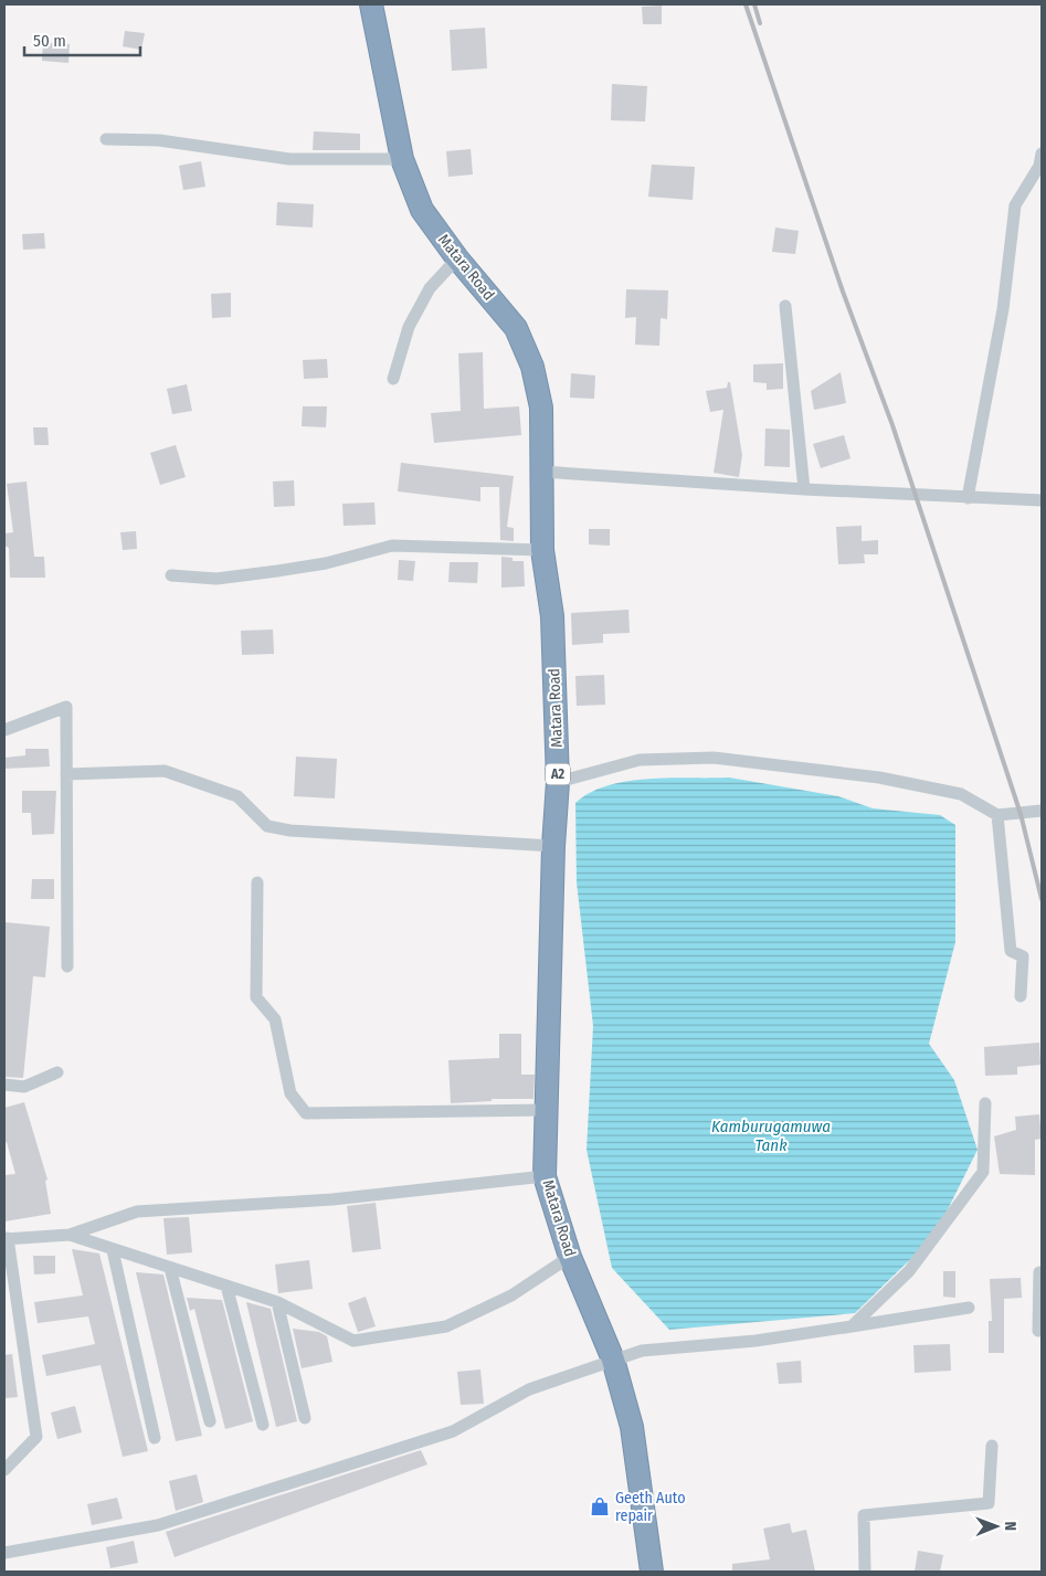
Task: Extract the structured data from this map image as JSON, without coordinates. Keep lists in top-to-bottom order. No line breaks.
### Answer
{"streets":{"highway":["Matara Road","A2"]},"water":["Kamburugamuwa Tank"],"places":{"shop":["Geeth Auto repair"]},"scale_bar":"50 m","north":"right"}
